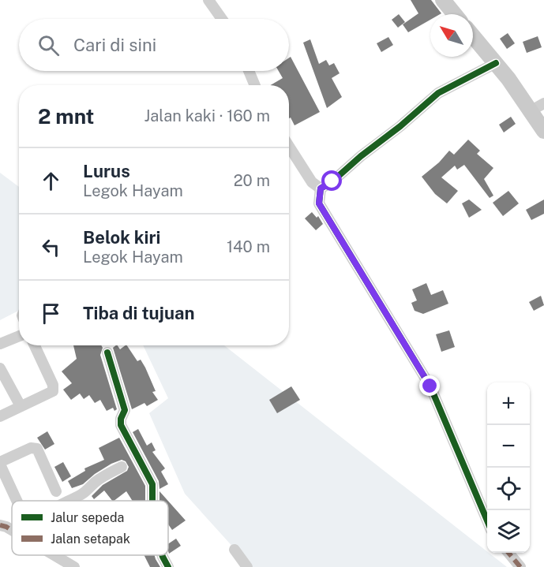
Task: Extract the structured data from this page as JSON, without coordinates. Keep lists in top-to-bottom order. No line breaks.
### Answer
{"legend":["Jalur sepeda","Jalan setapak"],"north":"top left","page":{"search":"Cari di sini","heading":["2 mnt","Jalan kaki · 160 m"],"list":[["Lurus","Legok Hayam","20 m"],["Belok kiri","Legok Hayam","140 m"],"Tiba di tujuan"],"map_buttons":["+","−"]}}
